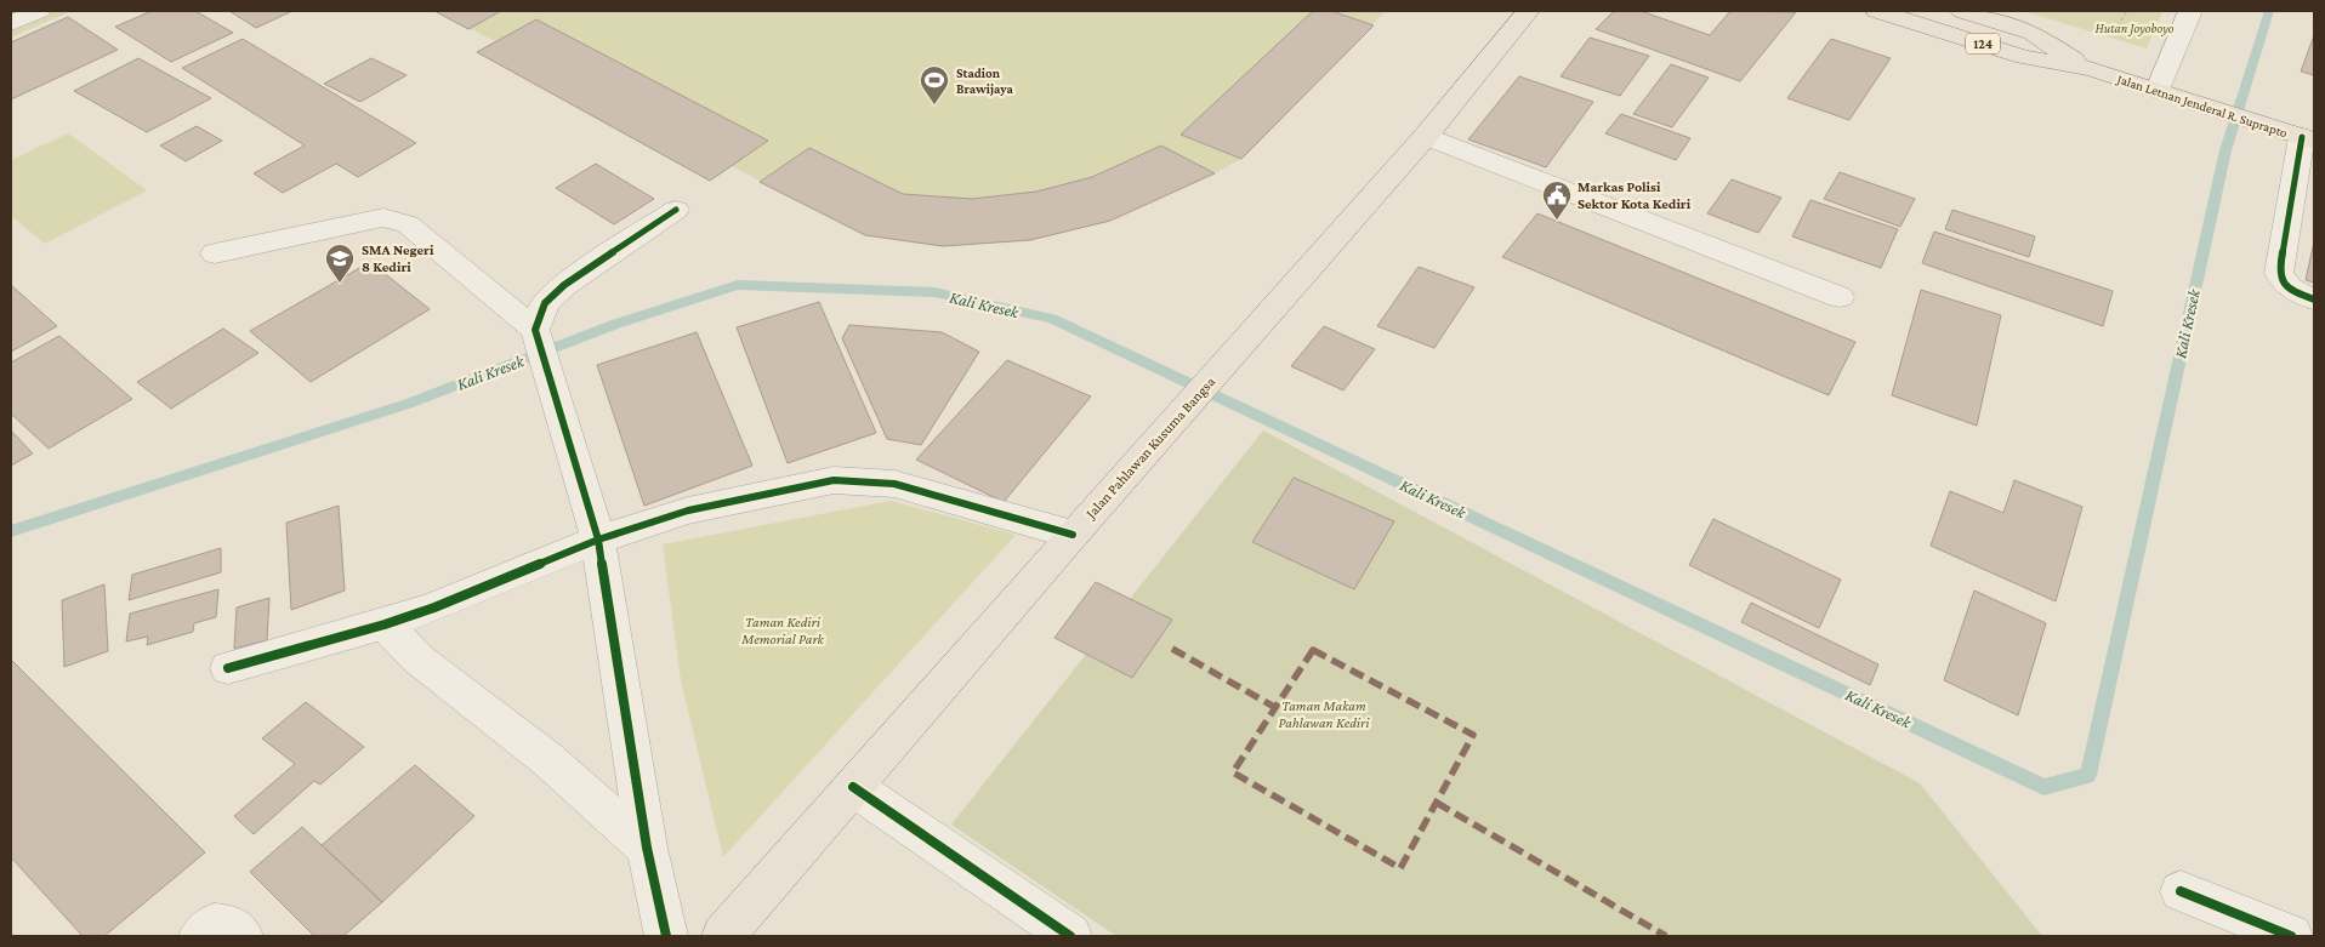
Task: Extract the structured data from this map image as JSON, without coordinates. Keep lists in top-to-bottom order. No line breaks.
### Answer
{"streets":{"main road":["124","Jalan Letnan Jenderal R. Suprapto","Jalan Pahlawan Kusuma Bangsa"]},"water":["Kali Kresek"],"parks":["Hutan Joyoboyo","Taman Kediri Memorial Park","Taman Makam Pahlawan Kediri"],"places":{"sports":["Stadion Brawijaya"],"public building":["Markas Polisi Sektor Kota Kediri"],"school or university":["SMA Negeri 8 Kediri"]}}
